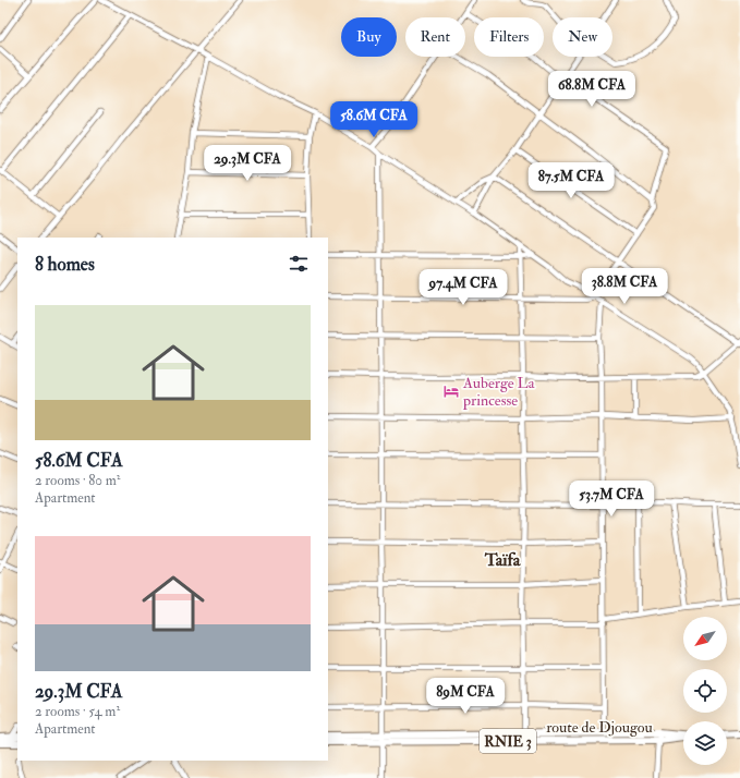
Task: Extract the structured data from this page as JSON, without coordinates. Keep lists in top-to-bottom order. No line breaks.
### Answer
{"streets":{"highway":["route de Djougou","RNIE 3"]},"districts":["Taïfa"],"places":{"hotel":["Auberge La princesse"]},"north":"bottom left","page":{"chip":["Buy","Rent","Filters","New"],"price":["68.8M CFA","58.6M CFA","29.3M CFA","87.5M CFA","38.8M CFA","97.4M CFA","53.7M CFA","89M CFA"],"heading":"8 homes","list":[{"name":"58.6M CFA","note":"2 rooms · 80 m² · Apartment"},{"name":"29.3M CFA","note":"2 rooms · 54 m² · Apartment"}]}}
